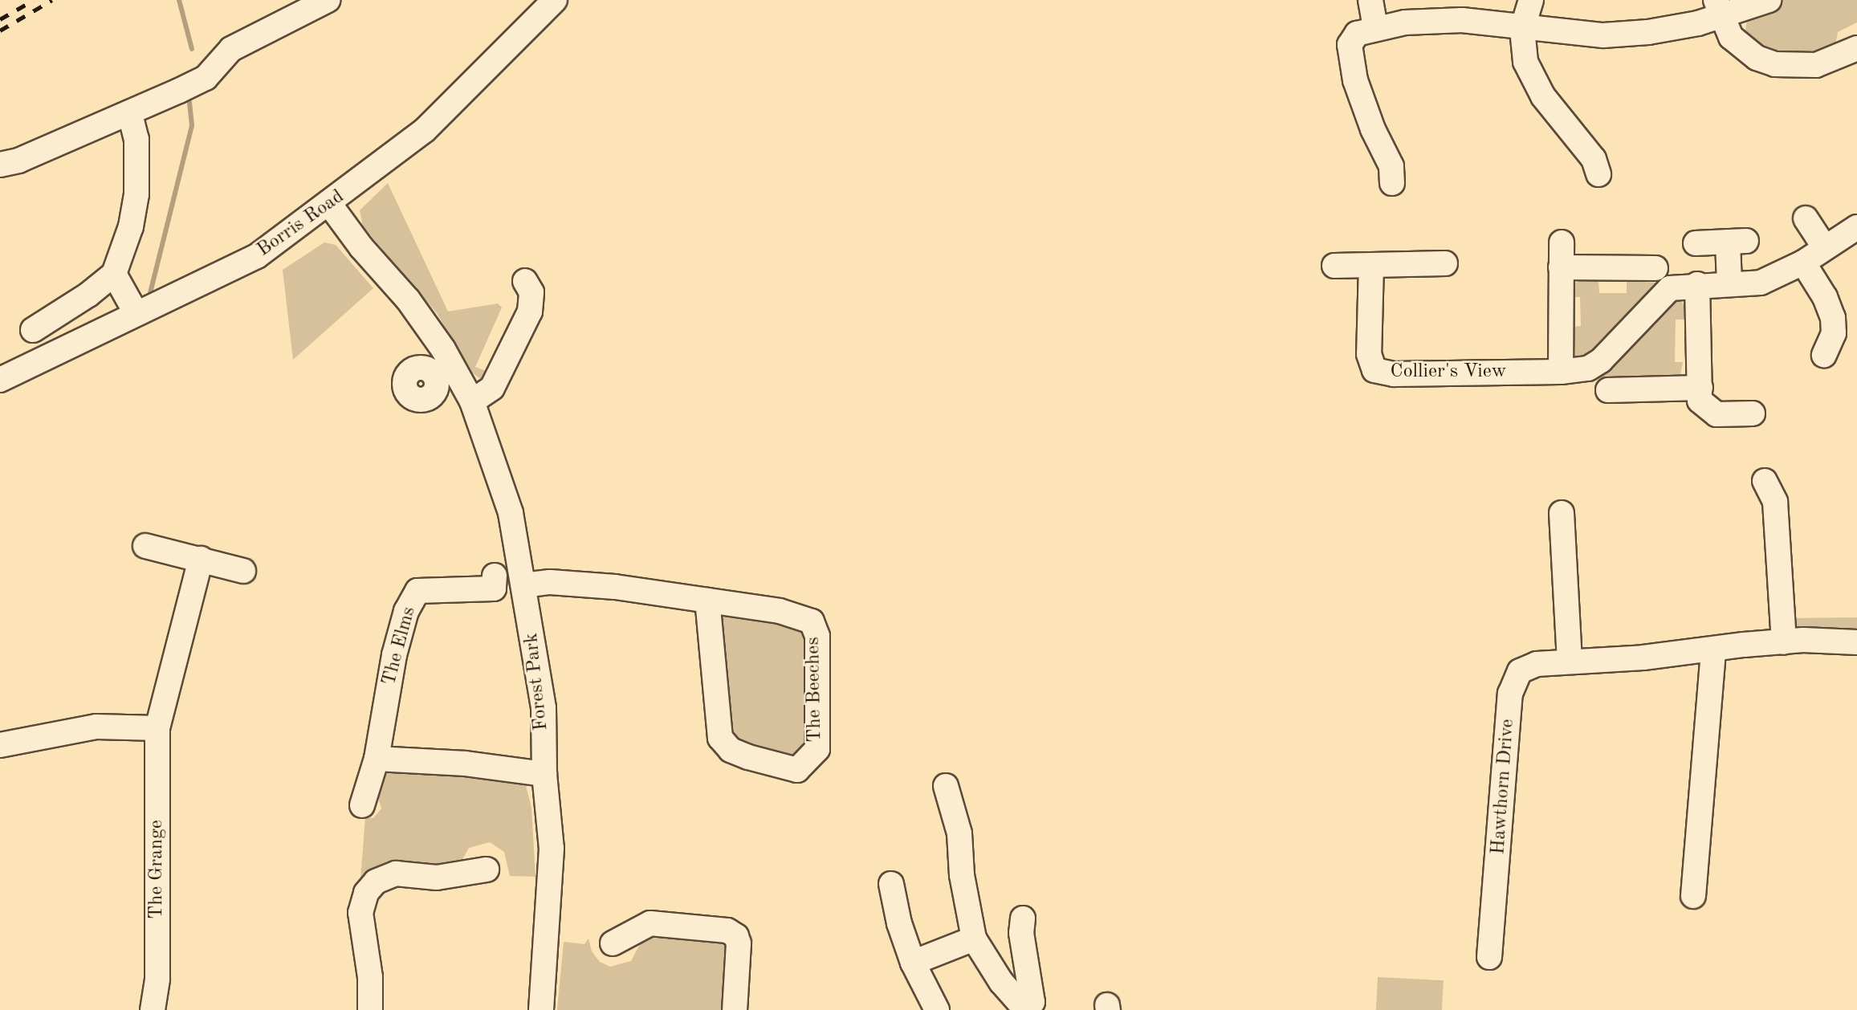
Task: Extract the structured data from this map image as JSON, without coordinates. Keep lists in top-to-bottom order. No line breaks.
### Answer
{"streets":{"street":["Borris Road","Collier's View","The Elms","Forest Park","The Beeches","Hawthorn Drive","The Grange"]},"crossings":[["Borris Road","Forest Park"],["Forest Park","The Beeches"]]}
